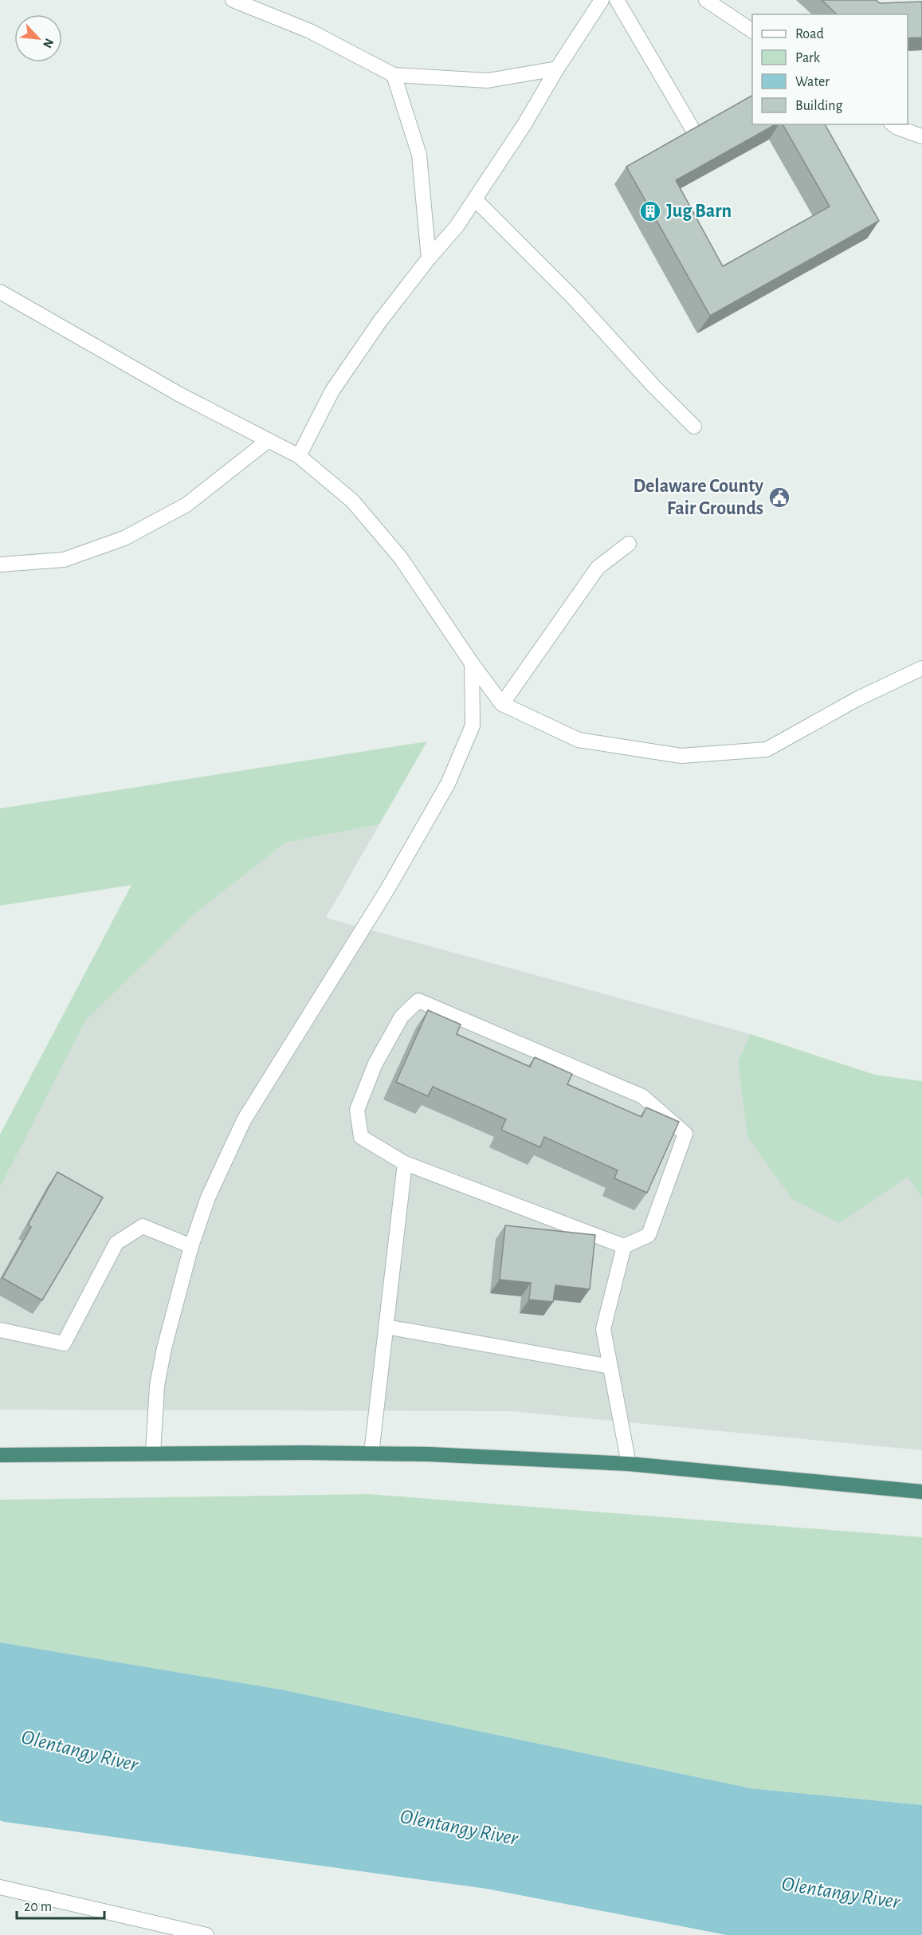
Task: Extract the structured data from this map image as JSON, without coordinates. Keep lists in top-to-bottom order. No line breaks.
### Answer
{"water":["Olentangy River"],"places":{"building":["Jug Barn"],"public building":["Delaware County Fair Grounds"]},"legend":["Road","Park","Water","Building"],"scale_bar":"20 m","north":"bottom right"}
